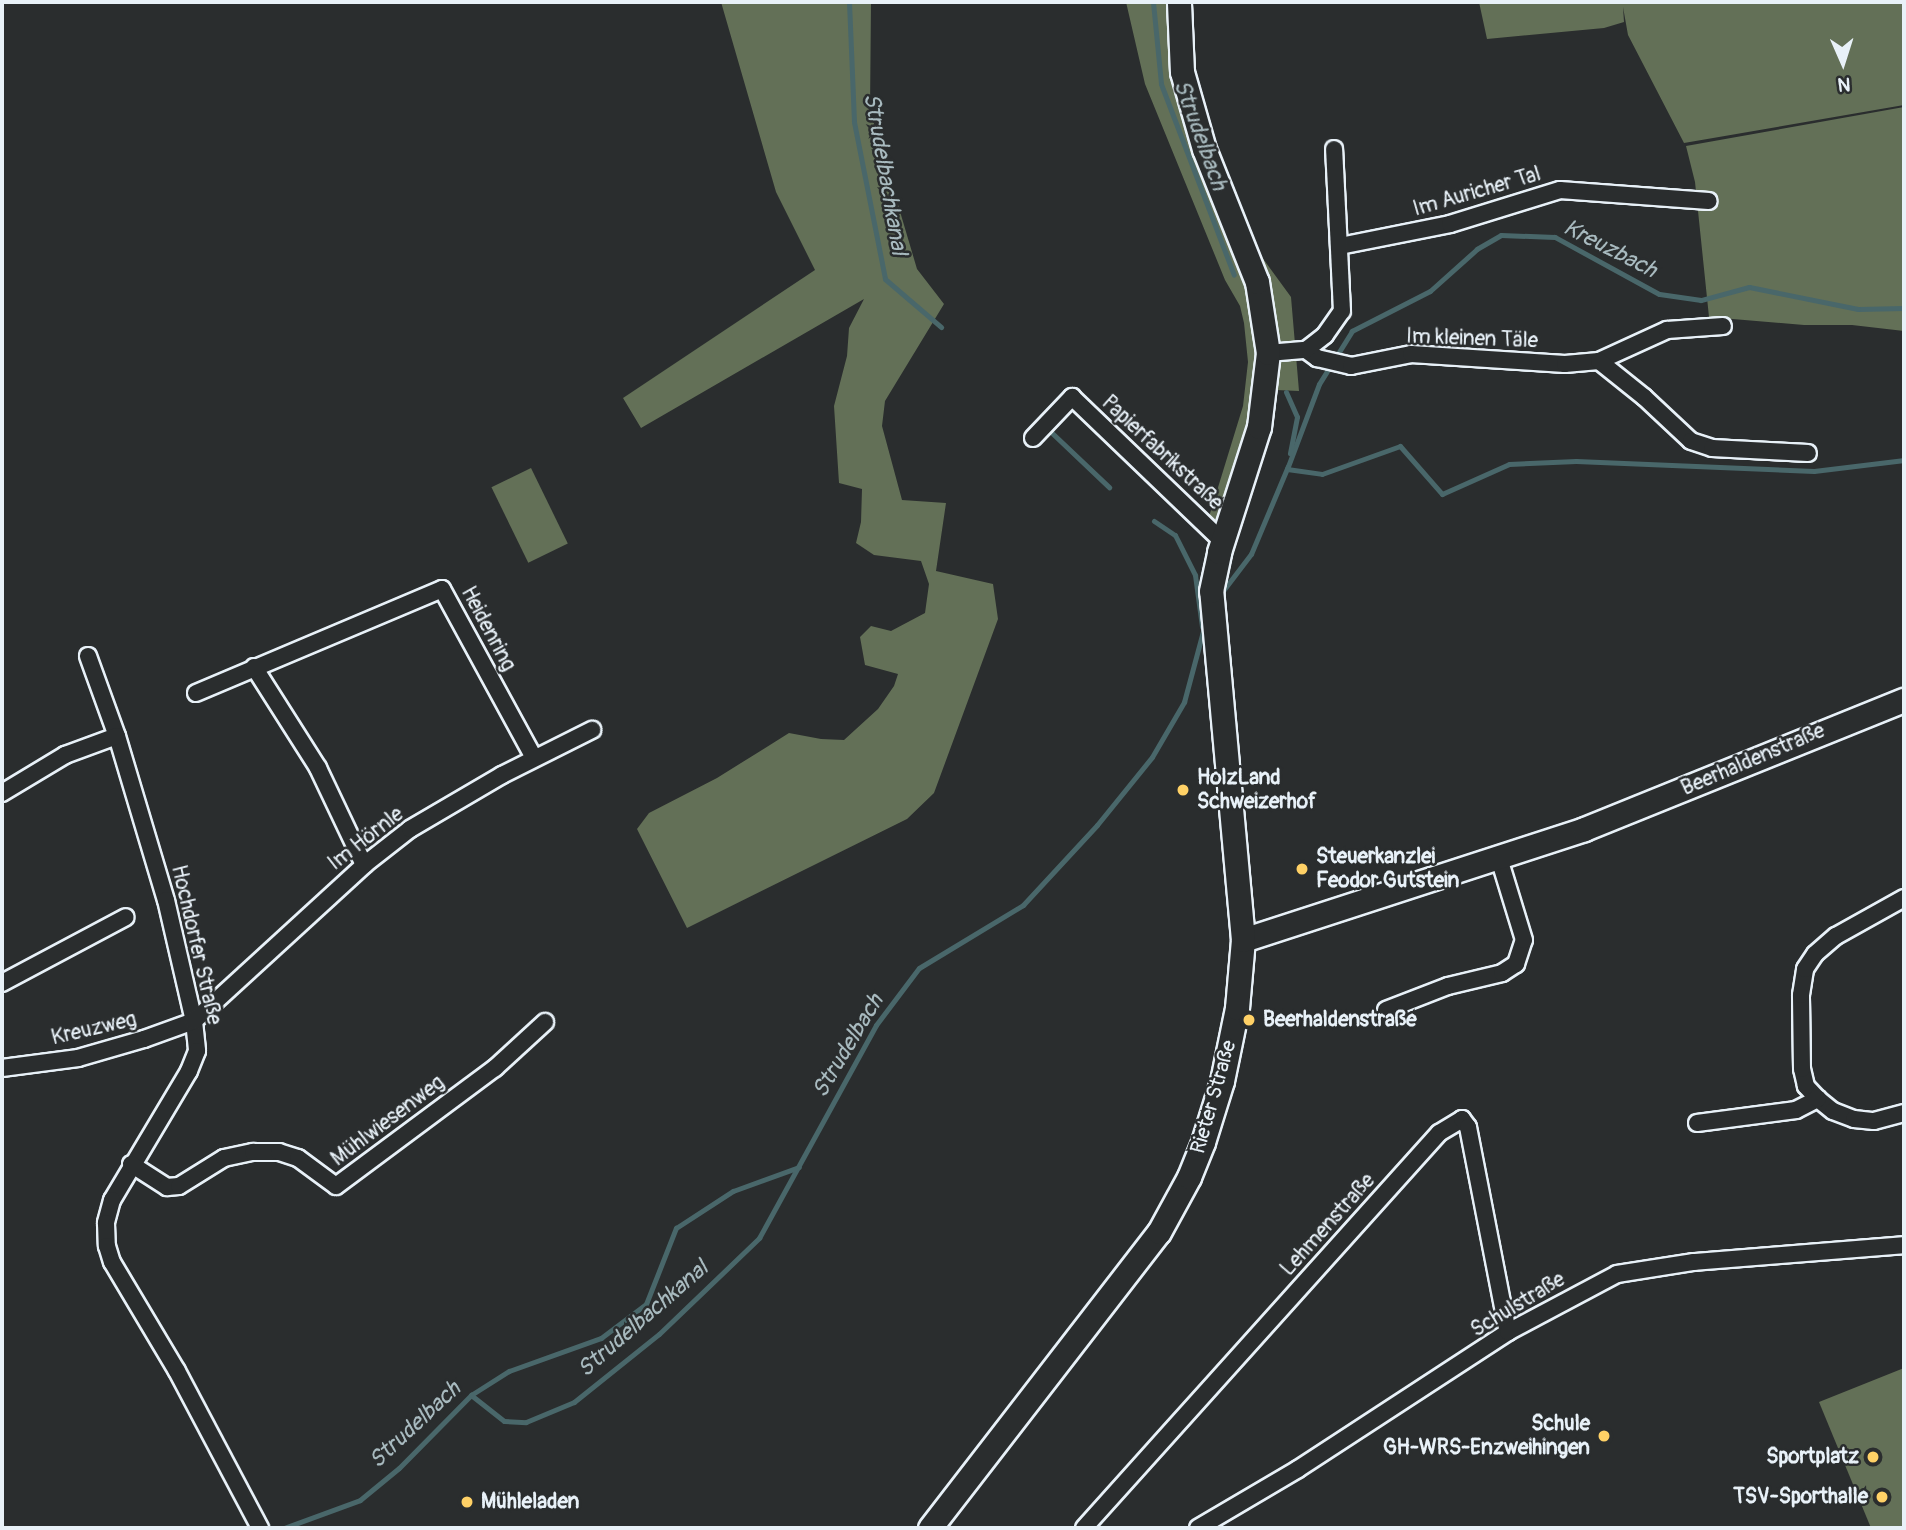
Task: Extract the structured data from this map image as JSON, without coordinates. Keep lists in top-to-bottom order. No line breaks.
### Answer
{"streets":{"street":["Im Auricher Tal","Im kleinen Täle","Papierfabrikstraße","Heidenring","Beerhaldenstraße","Im Hörnle","Hochdorfer Straße","Kreuzweg","Rieter Straße","Mühlwiesenweg","Lehmenstraße","Schulstraße"]},"crossings":[["Im kleinen Täle","Rieter Straße"],["Papierfabrikstraße","Rieter Straße"],["Heidenring","Im Hörnle"],["Beerhaldenstraße","Rieter Straße"],["Im Hörnle","Hochdorfer Straße"],["Im Hörnle","Kreuzweg"],["Hochdorfer Straße","Kreuzweg"],["Hochdorfer Straße","Mühlwiesenweg"],["Lehmenstraße","Schulstraße"]],"water":["Strudelbach","Strudelbachkanal","Kreuzbach"],"places":["HolzLand Schweizerhof","Steuerkanzlei Feodor Gutstein","Beerhaldenstraße","Schule GH-WRS-Enzweihingen","Sportplatz","TSV-Sporthalle","Mühleladen"],"north":"bottom"}
